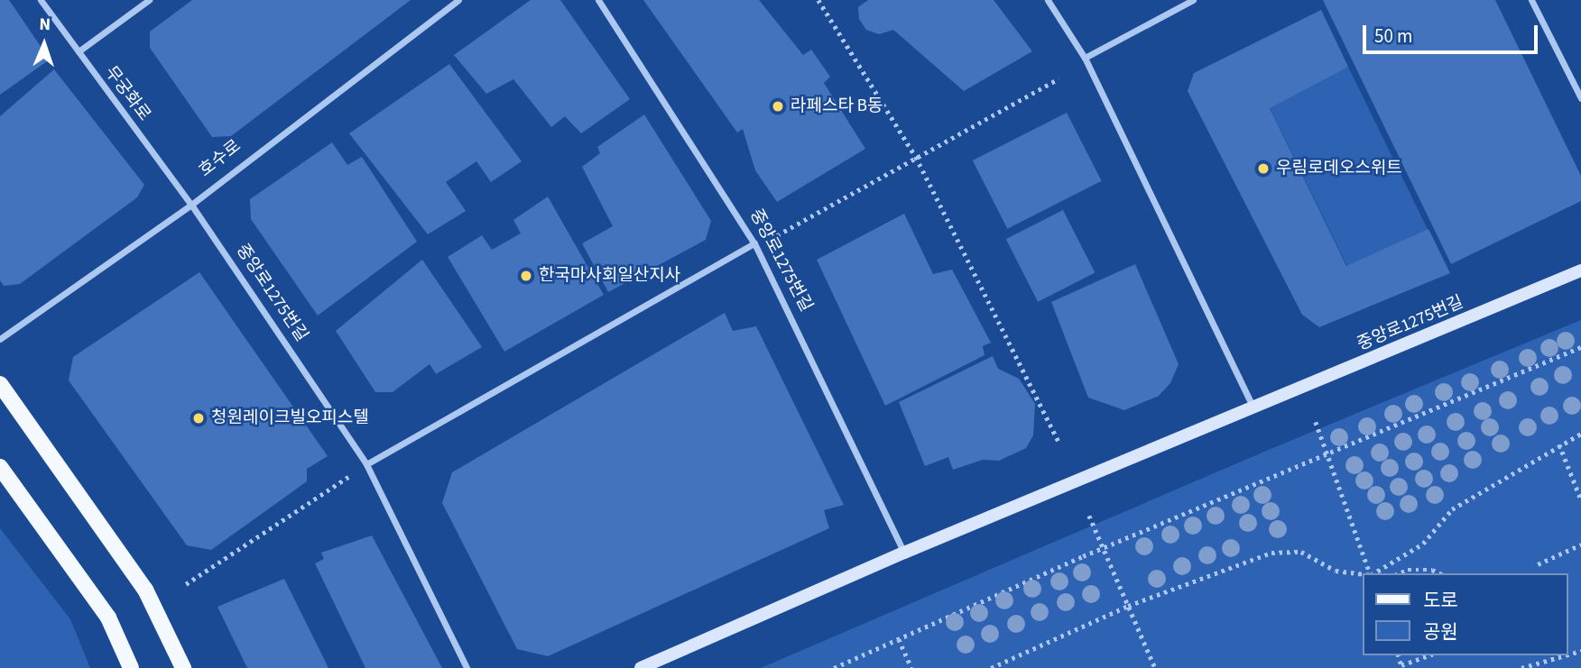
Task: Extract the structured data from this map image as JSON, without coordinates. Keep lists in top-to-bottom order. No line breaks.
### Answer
{"streets":{"main road":["중앙로1275번길"],"street":["무궁화로","호수로"]},"crossings":[["무궁화로","호수로"],["무궁화로","중앙로1275번길"],["호수로","중앙로1275번길"]],"places":["라페스타 B동","우림로데오스위트","한국마사회일산지사","청원레이크빌오피스텔"],"legend":["도로","공원"],"scale_bar":"50 m","north":"top"}
